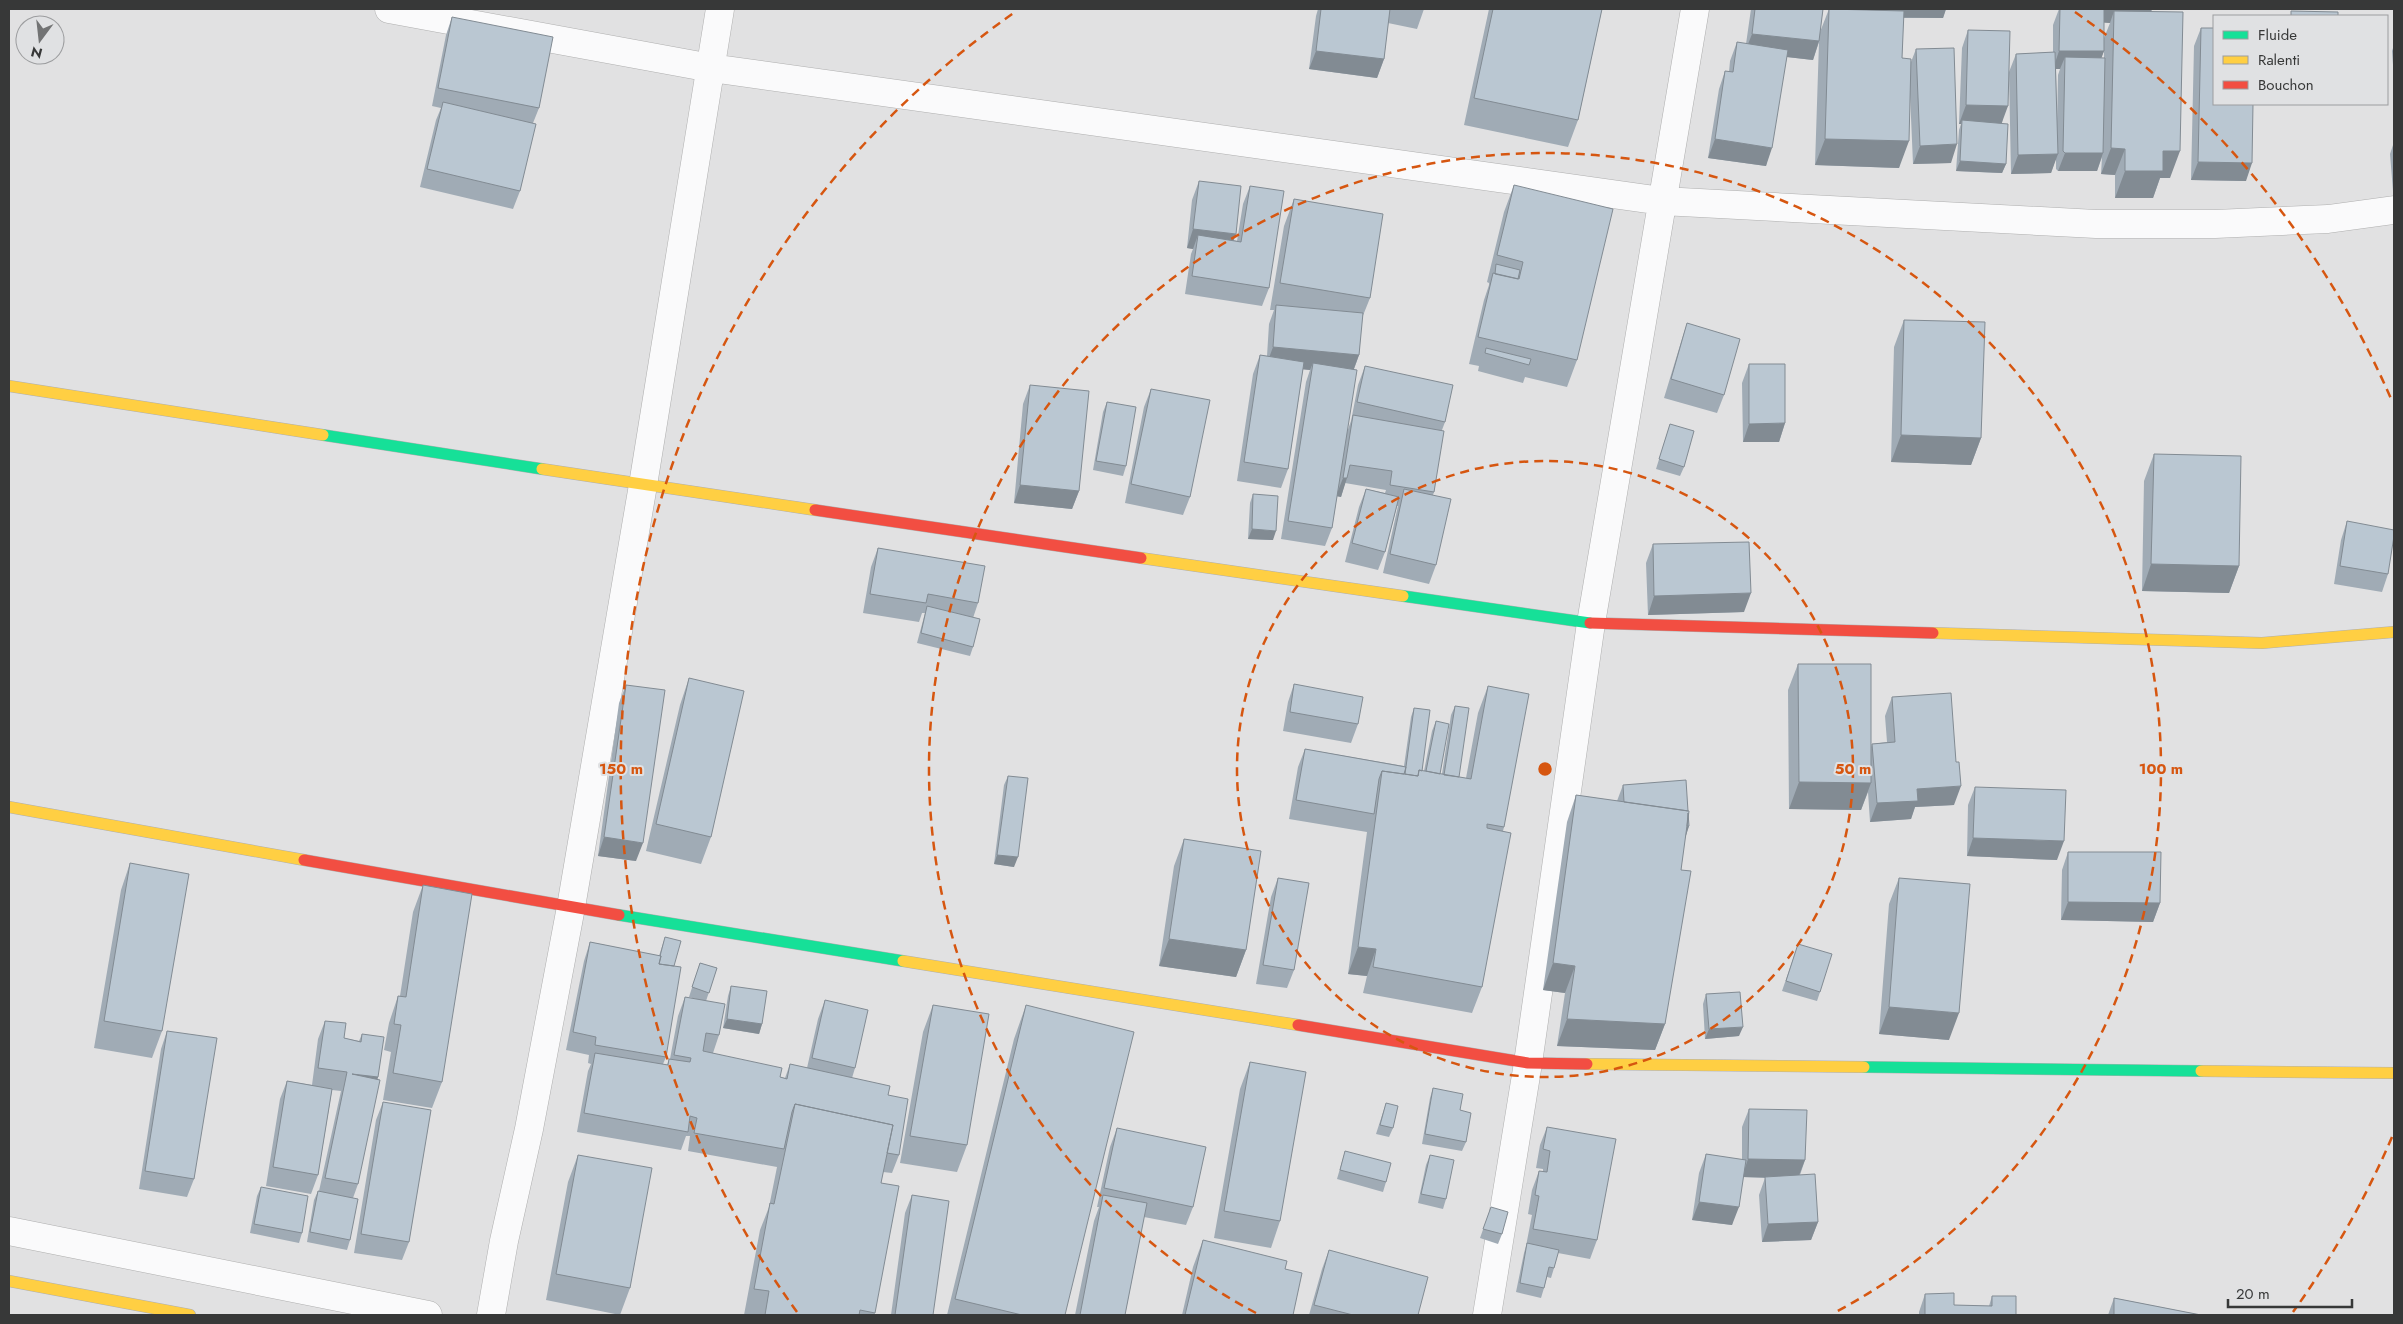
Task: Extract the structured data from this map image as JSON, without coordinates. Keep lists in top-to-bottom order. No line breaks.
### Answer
{"legend":["Fluide","Ralenti","Bouchon"],"scale_bar":"20 m","north":"bottom","rings":["50 m","100 m","150 m"]}
